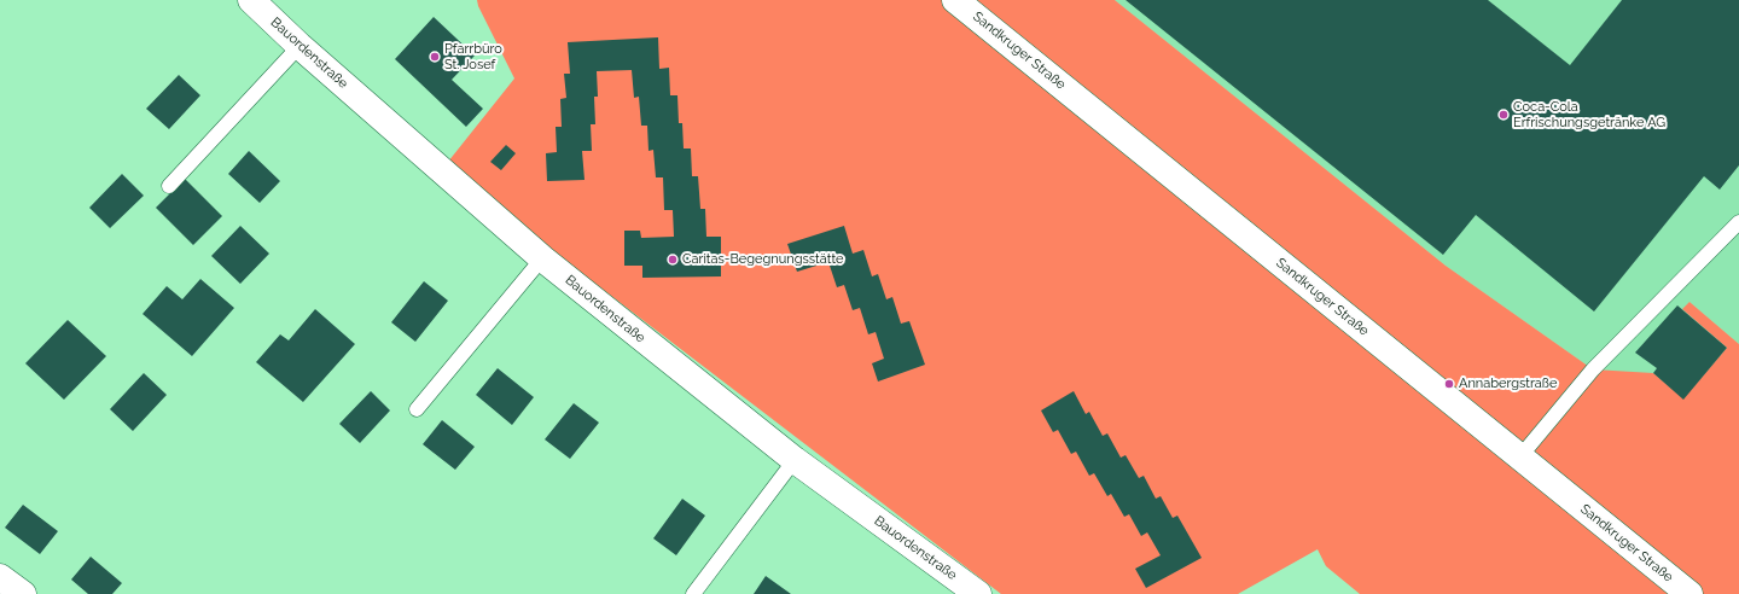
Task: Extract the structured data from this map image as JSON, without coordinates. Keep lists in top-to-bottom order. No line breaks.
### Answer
{"streets":{"street":["Sandkruger Straße","Bauordenstraße"]},"places":["Pfarrbüro St. Josef","Coca-Cola Erfrischungsgetränke AG","Caritas-Begegnungsstätte","Annabergstraße"]}
